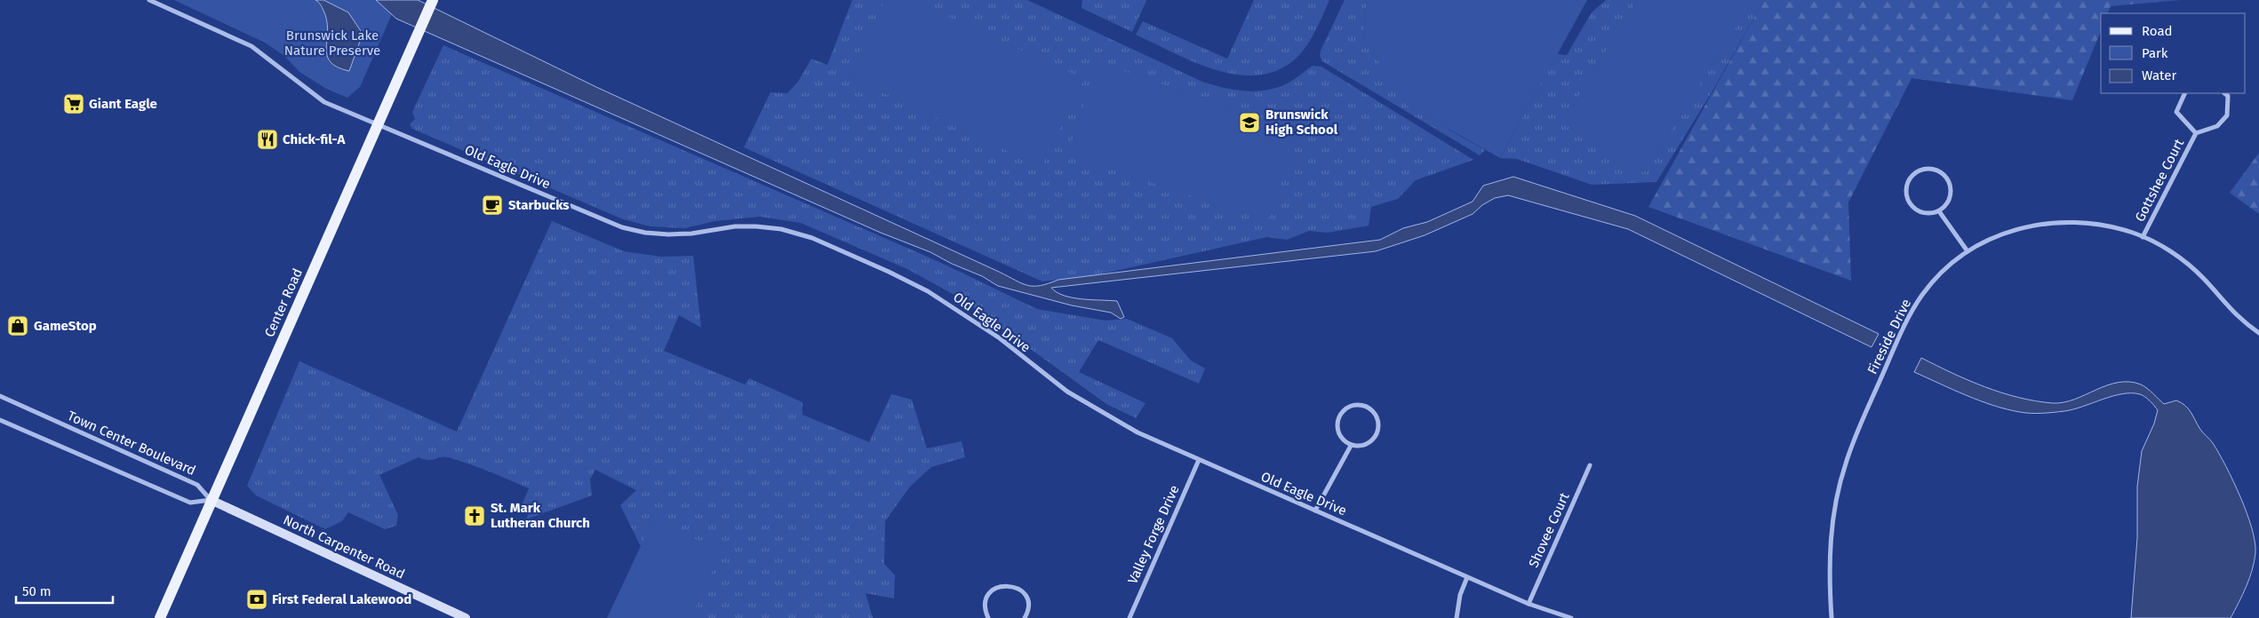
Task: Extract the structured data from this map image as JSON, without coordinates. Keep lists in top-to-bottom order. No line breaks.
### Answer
{"streets":{"main road":["Center Road"],"street":["Old Eagle Drive","Gottshee Court","Fireside Drive","Town Center Boulevard","Shovee Court","Valley Forge Drive","North Carpenter Road"]},"crossings":[["Old Eagle Drive","Center Road"],["Old Eagle Drive","Shovee Court"],["Old Eagle Drive","Valley Forge Drive"],["Gottshee Court","Fireside Drive"],["Center Road","Town Center Boulevard"],["Center Road","North Carpenter Road"],["Town Center Boulevard","North Carpenter Road"]],"parks":["Brunswick Lake Nature Preserve"],"places":{"supermarket":["Giant Eagle"],"school or university":["Brunswick High School"],"restaurant":["Chick-fil-A"],"cafe":["Starbucks"],"shop":["GameStop"],"church":["St. Mark Lutheran Church"],"bank":["First Federal Lakewood"]},"legend":["Road","Park","Water"],"scale_bar":"50 m"}
